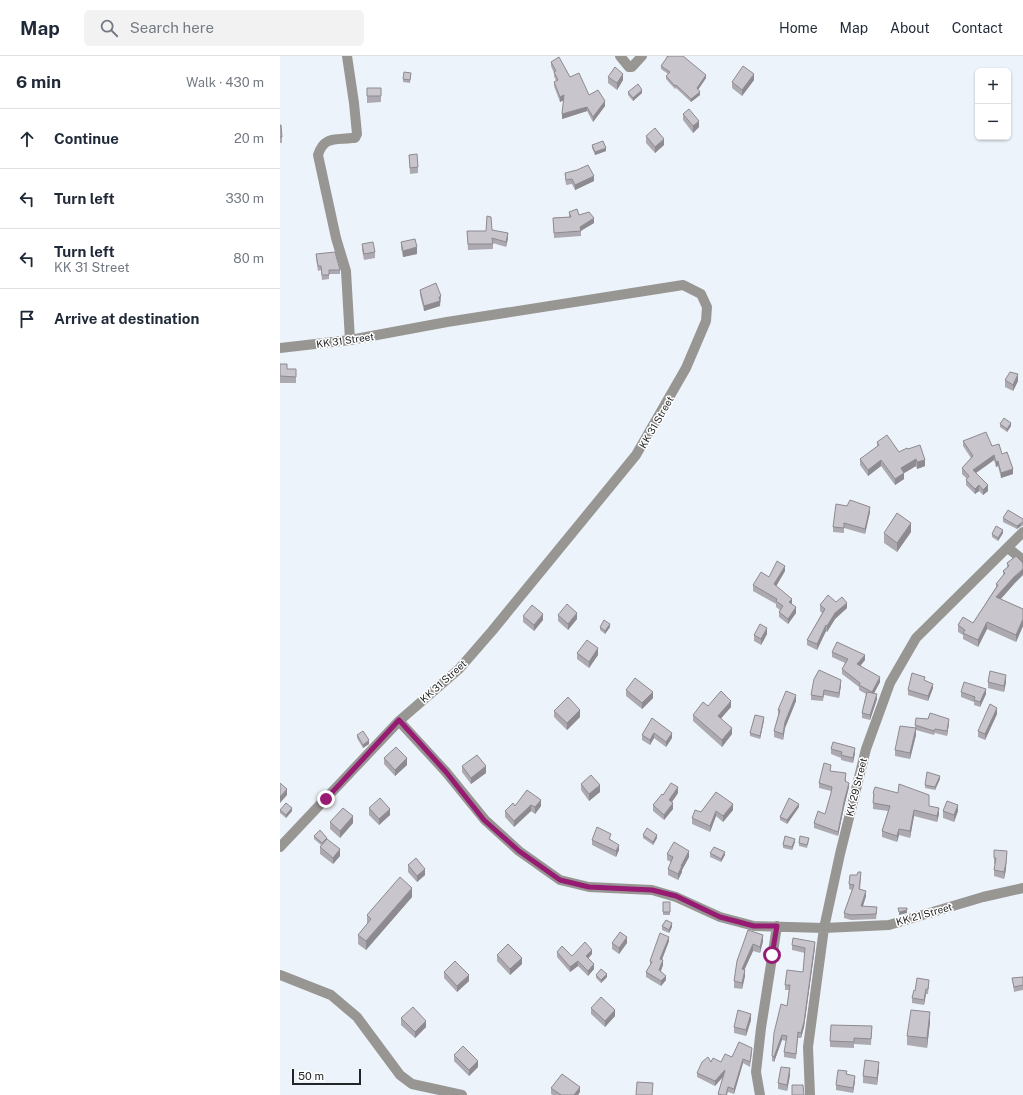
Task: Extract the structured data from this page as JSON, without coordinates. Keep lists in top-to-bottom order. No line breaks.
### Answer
{"streets":{"street":["KK 31 Street","KK 29 Street","KK 21 Street"]},"crossings":[["KK 31 Street","KK 21 Street"],["KK 29 Street","KK 21 Street"]],"scale_bar":"50 m","page":{"header":"Map","search":"Search here","nav":["Home","Map","About","Contact"],"heading":["6 min","Walk · 430 m"],"map_buttons":["+","−"],"list":[["Continue","20 m"],["Turn left","330 m"],["Turn left","KK 31 Street","80 m"],"Arrive at destination"],"scale":"50 m"}}
